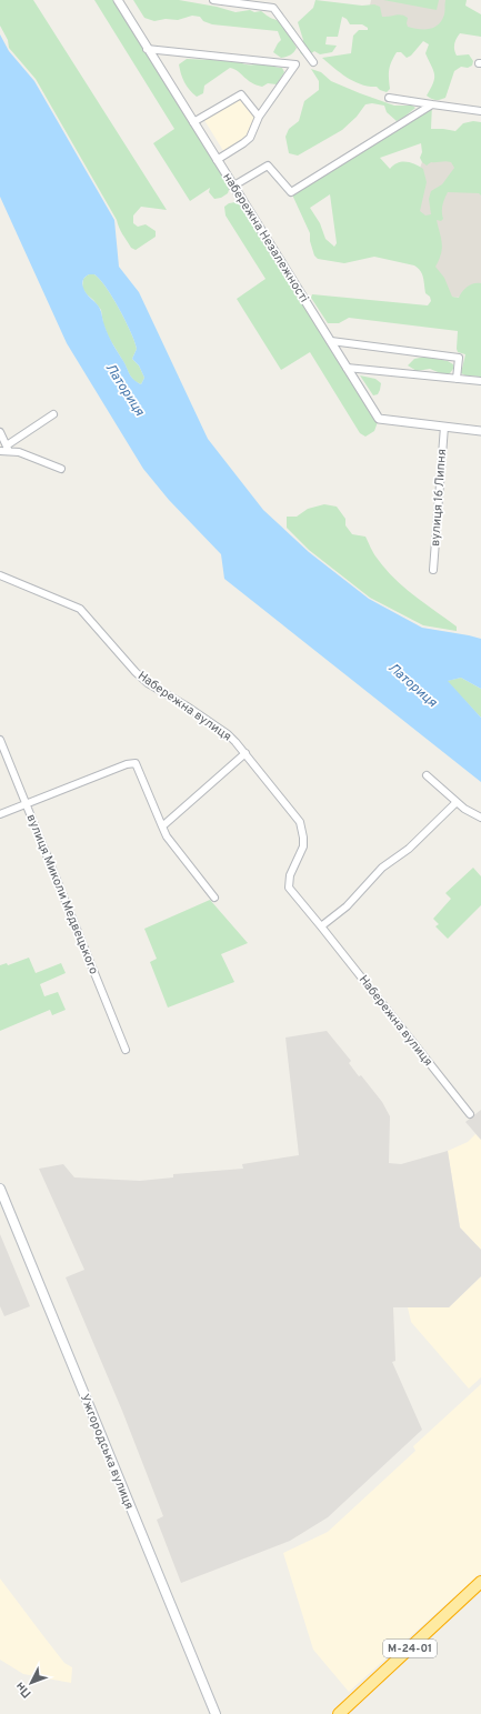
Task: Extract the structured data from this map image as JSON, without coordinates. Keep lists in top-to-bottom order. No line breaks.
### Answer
{"streets":{"highway":["М-24-01"],"main road":["Ужгородська вулиця"],"street":["набережна Незалежності","вулиця 16 Липня","Набережна вулиця","вулиця Миколи Медвецького"]},"crossings":[["набережна Незалежності","вулиця 16 Липня"]],"water":["Латориця"],"north":"bottom left"}
